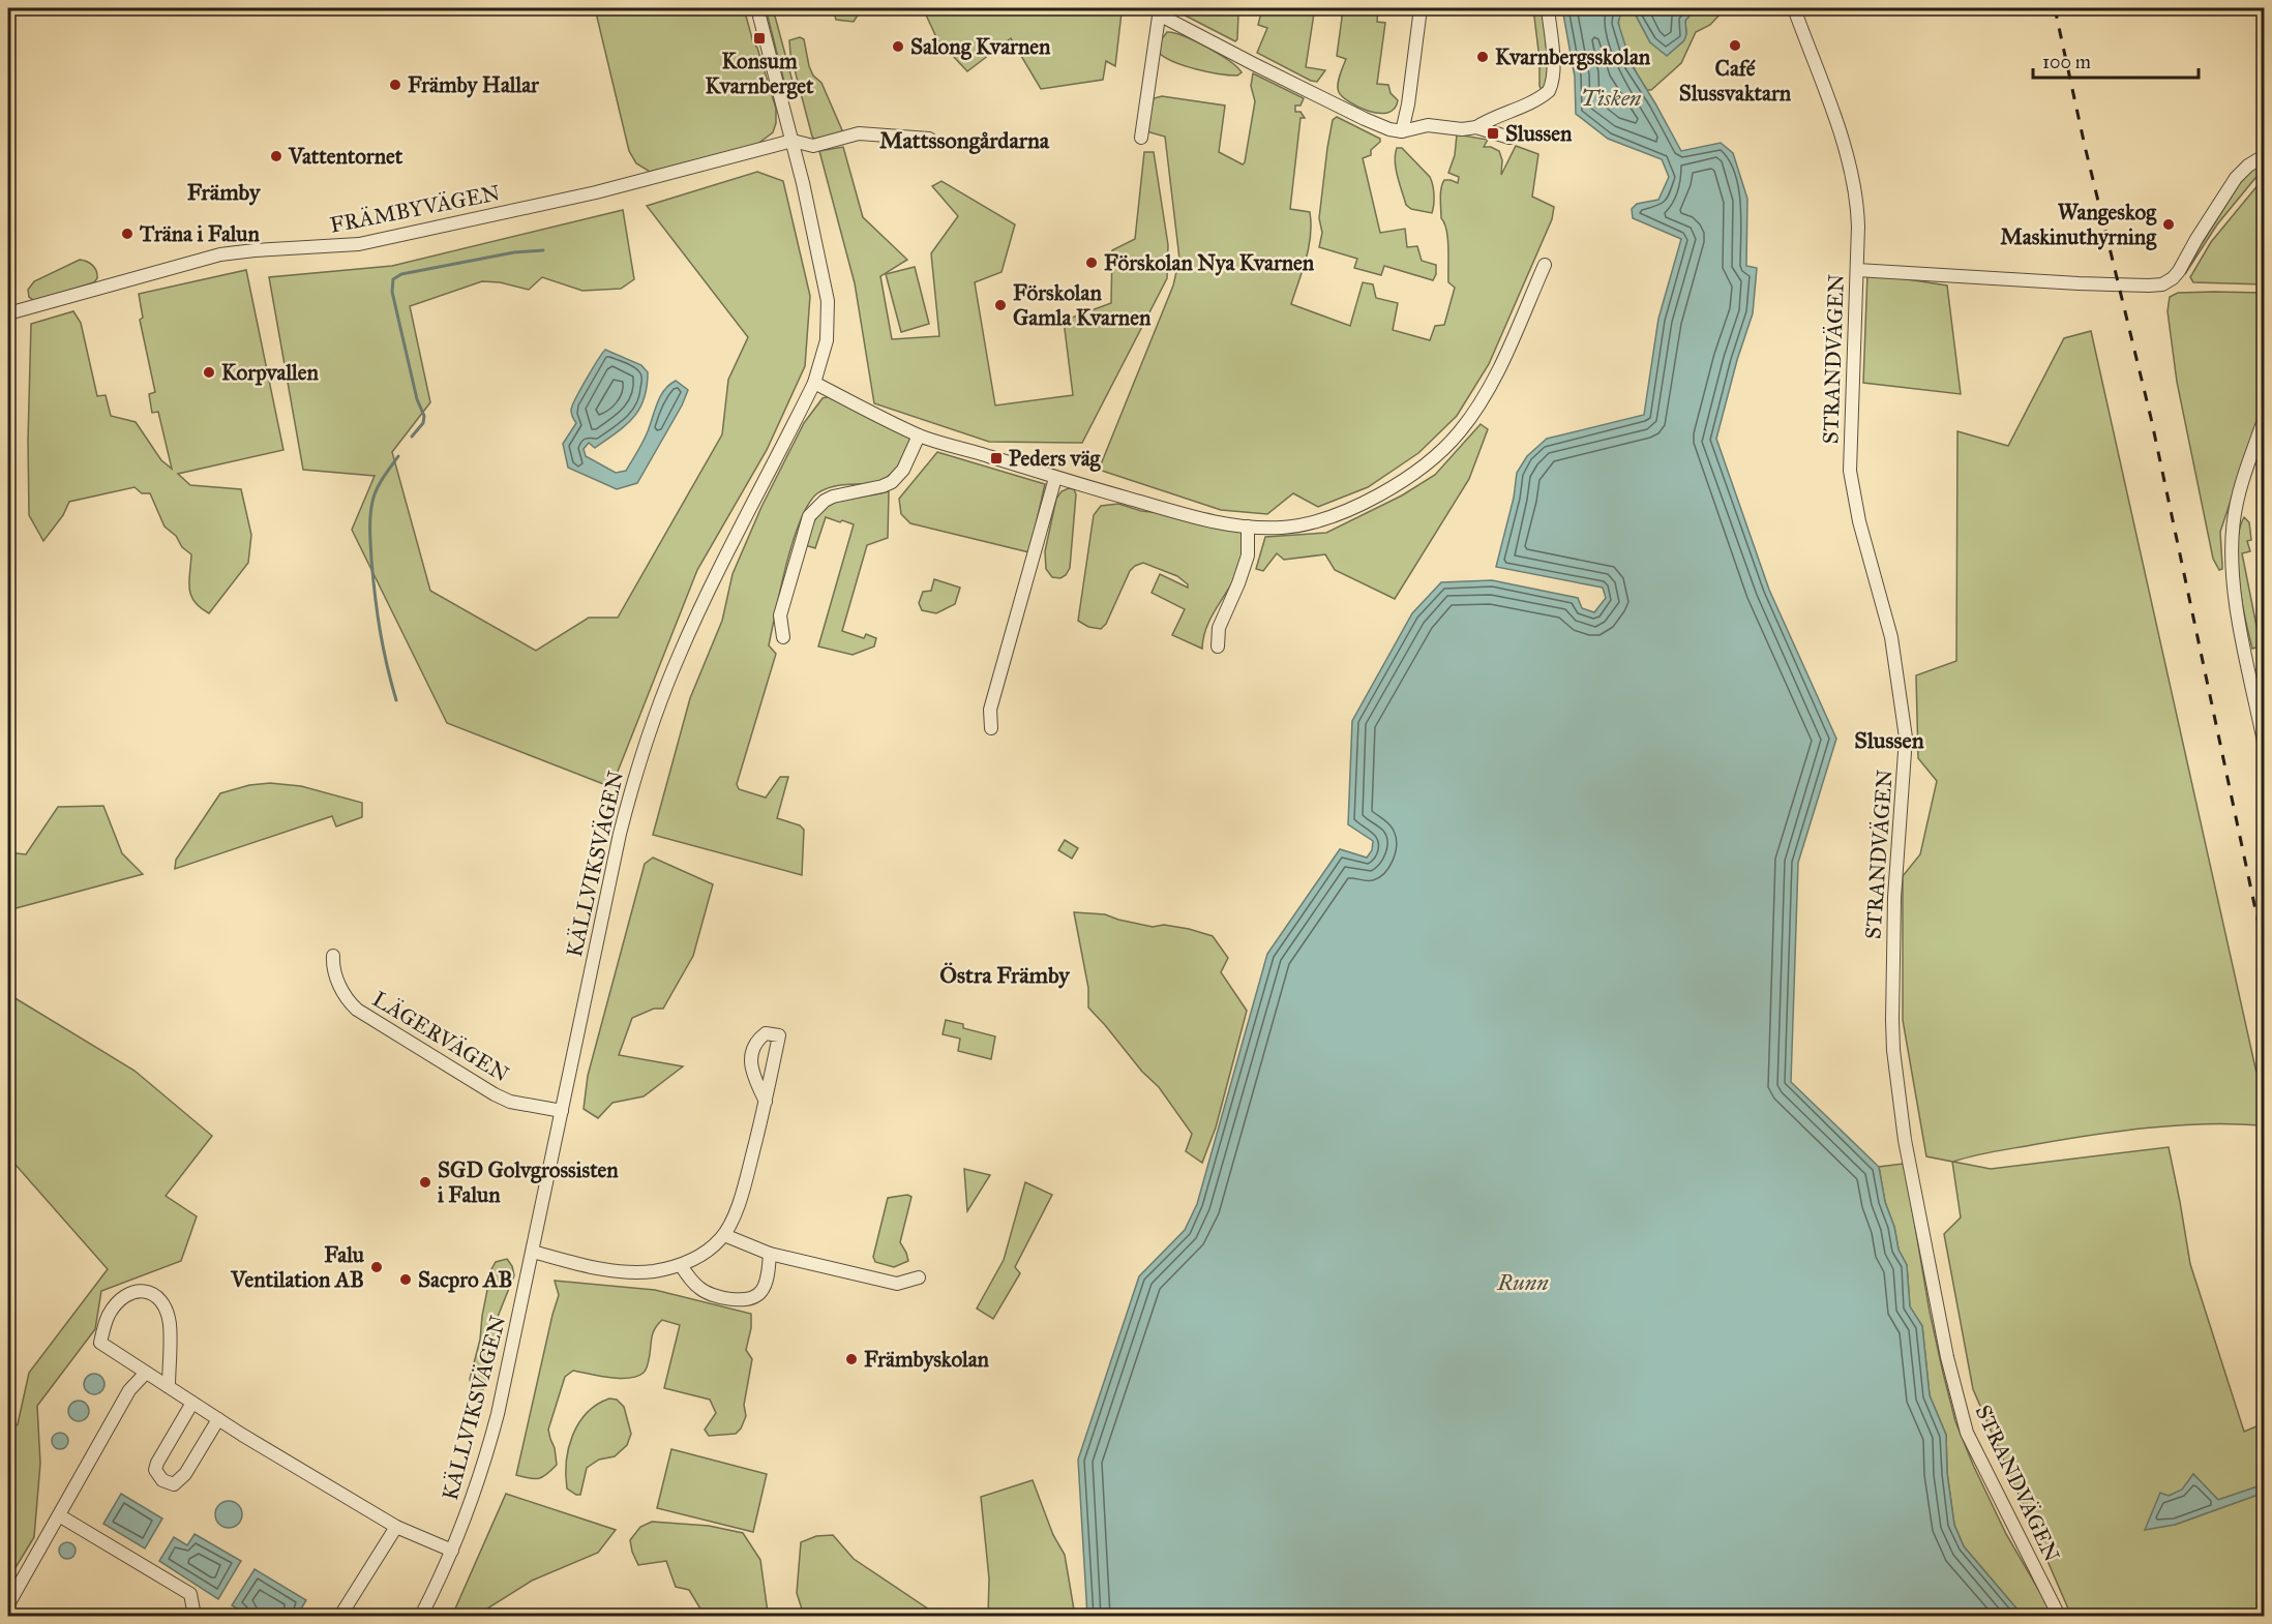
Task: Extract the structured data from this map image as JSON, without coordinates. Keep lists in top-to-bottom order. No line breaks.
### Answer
{"streets":{"street":["FRÄMBYVÄGEN","STRANDVÄGEN","KÄLLVIKSVÄGEN","LÄGERVÄGEN"]},"crossings":[["FRÄMBYVÄGEN","KÄLLVIKSVÄGEN"],["KÄLLVIKSVÄGEN","LÄGERVÄGEN"]],"districts":["Mattssongårdarna","Främby","Slussen","Östra Främby"],"water":["Tisken","Runn"],"places":{"transit":["Konsum Kvarnberget","Slussen","Peders väg"],"other":["Café Slussvaktarn","Salong Kvarnen","Kvarnbergsskolan","Främby Hallar","Vattentornet","Wangeskog Maskinuthyrning","Träna i Falun","Förskolan Nya Kvarnen","Förskolan Gamla Kvarnen","Korpvallen","SGD Golvgrossisten i Falun","Falu Ventilation AB","Sacpro AB","Främbyskolan"]},"scale_bar":"100 m"}
